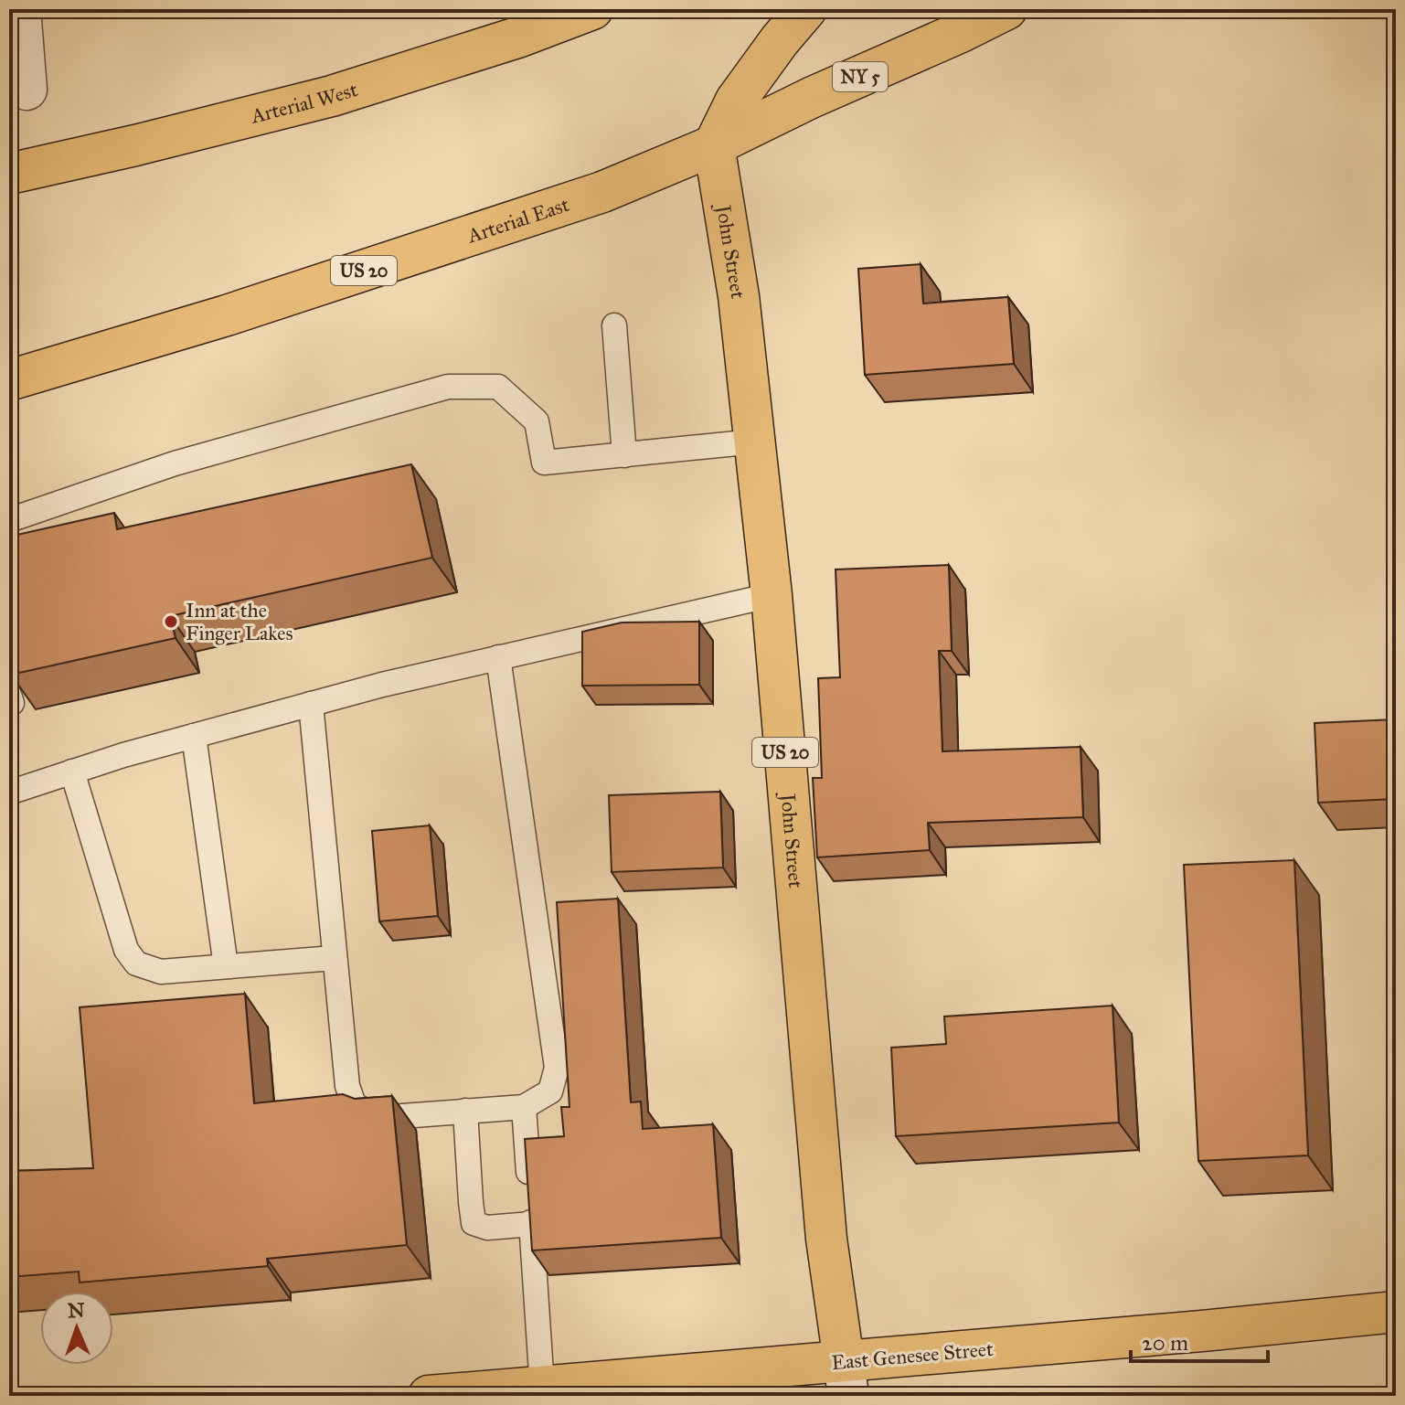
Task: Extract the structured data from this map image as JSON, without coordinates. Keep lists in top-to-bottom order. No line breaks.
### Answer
{"streets":{"main road":["NY 5","Arterial West","Arterial East","John Street","US 20","East Genesee Street"]},"crossings":[["Arterial East","John Street"],["John Street","East Genesee Street"]],"places":["Inn at the Finger Lakes"],"scale_bar":"20 m","north":"top"}
